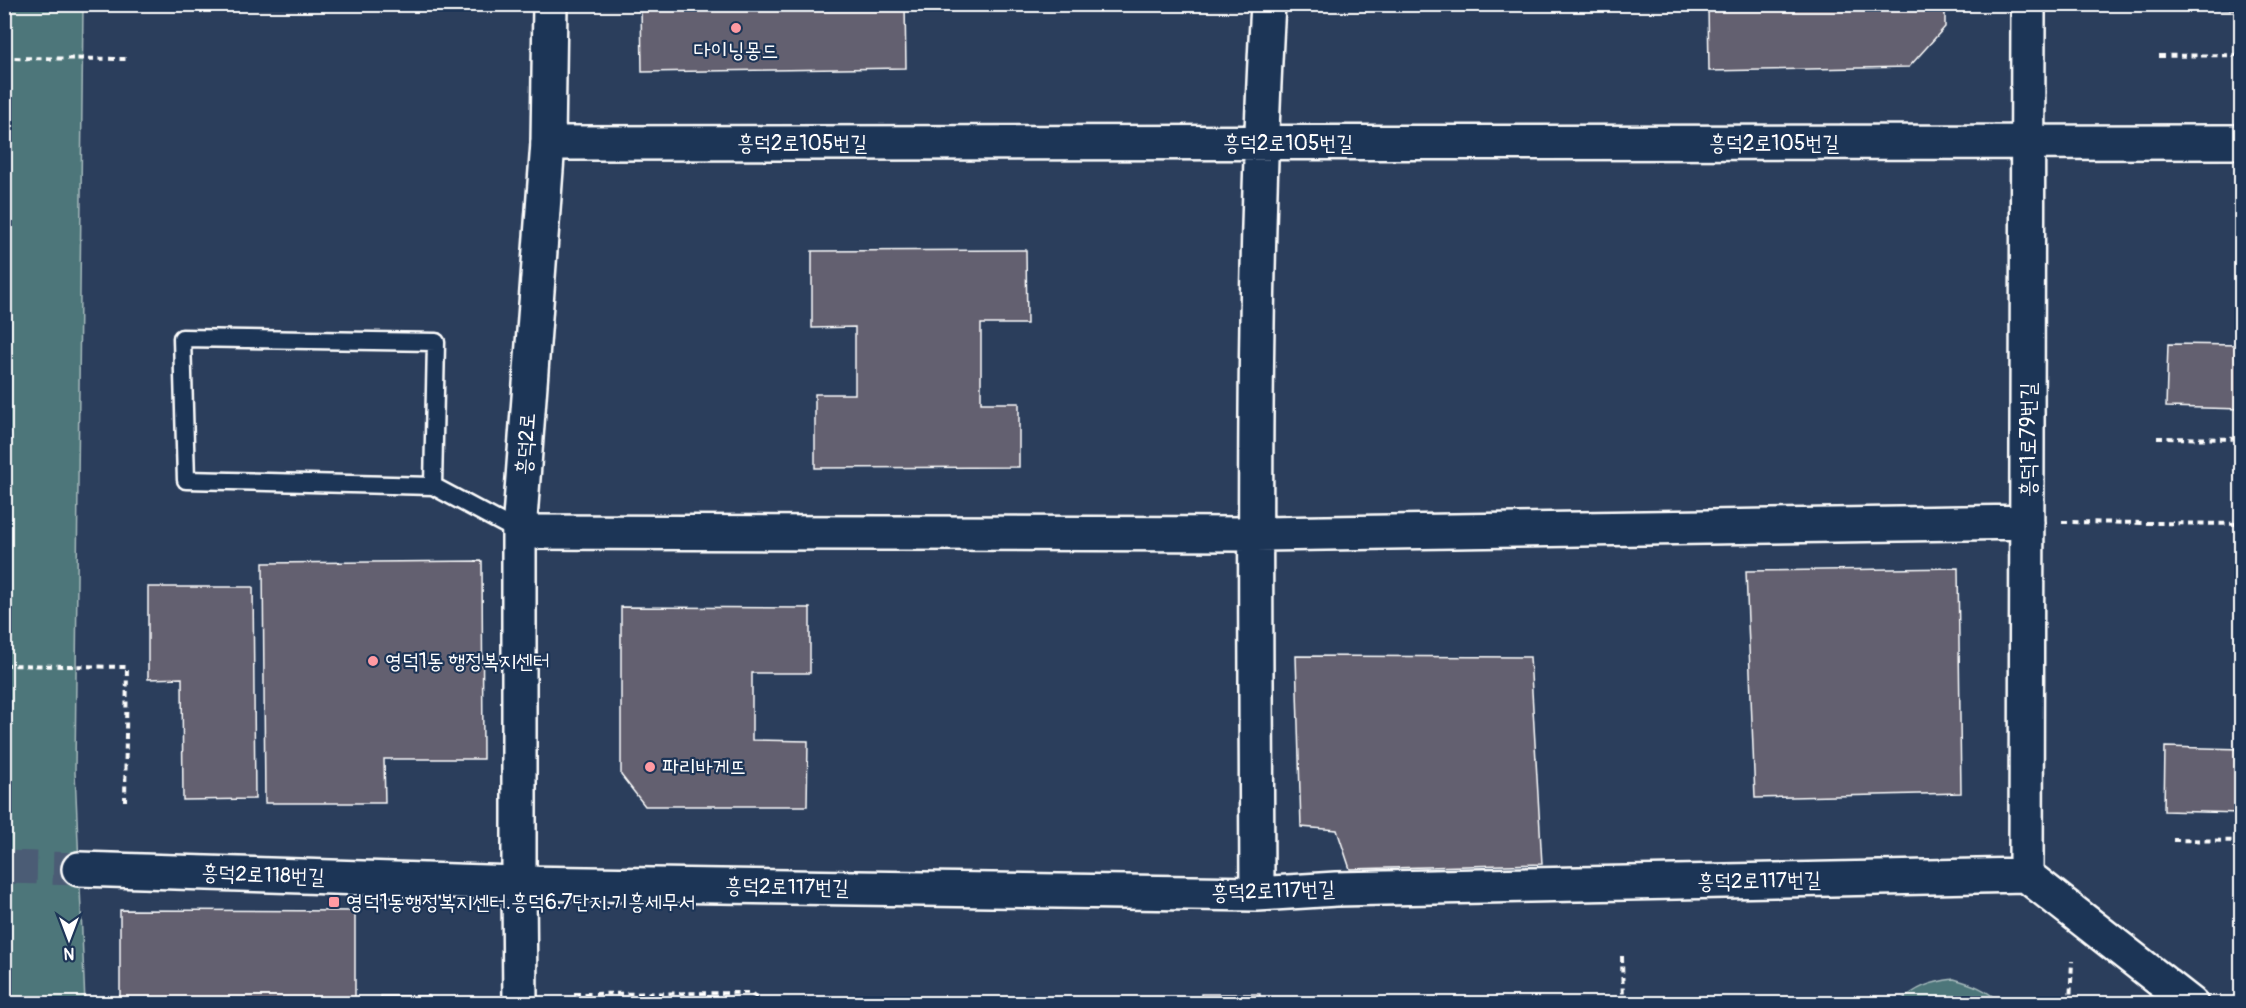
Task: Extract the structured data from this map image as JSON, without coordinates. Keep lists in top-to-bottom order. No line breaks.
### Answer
{"streets":{"street":["흥덕2로105번길","흥덕1로79번길","흥덕2로","흥덕2로118번길","흥덕2로117번길"]},"crossings":[["흥덕2로105번길","흥덕1로79번길"],["흥덕2로105번길","흥덕2로"],["흥덕1로79번길","흥덕2로117번길"],["흥덕2로","흥덕2로118번길"],["흥덕2로","흥덕2로117번길"],["흥덕2로118번길","흥덕2로117번길"]],"places":{"other":["다이닝몽드","영덕1동 행정복지센터","파리바게뜨"],"transit":["영덕1동행정복지센터.흥덕6.7단지.기흥세무서"]},"north":"bottom"}
